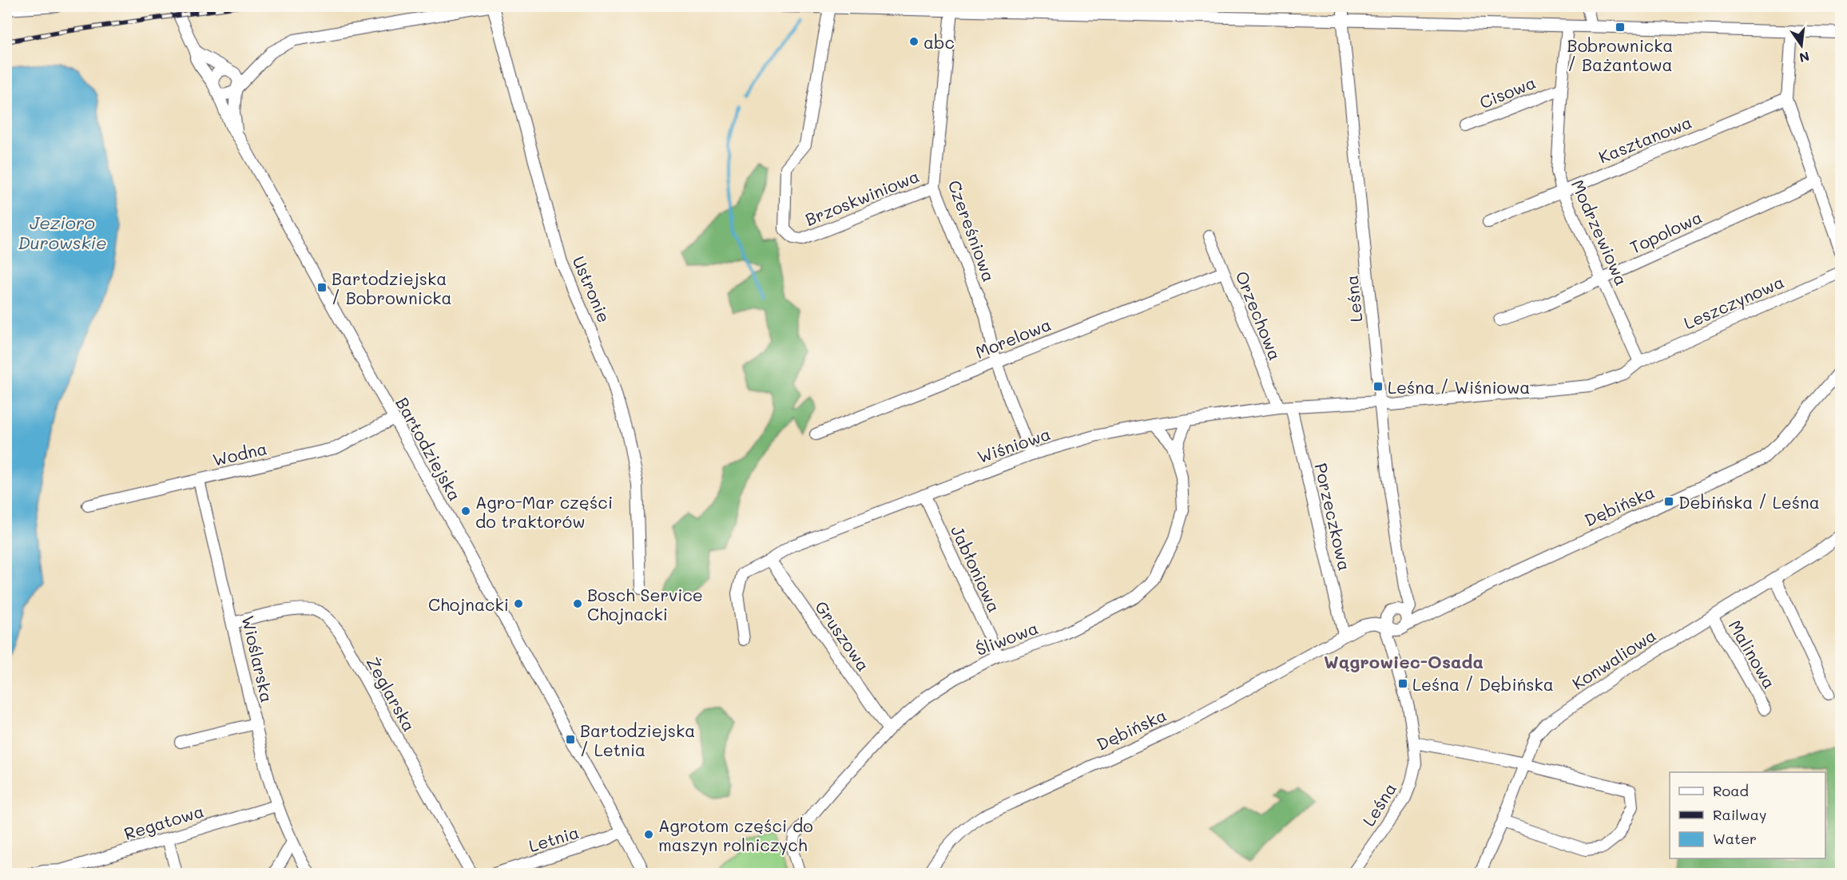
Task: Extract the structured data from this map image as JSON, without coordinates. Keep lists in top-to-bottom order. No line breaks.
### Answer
{"streets":{"street":["Cisowa","Kasztanowa","Brzoskwiniowa","Czereśniowa","Topolowa","Modrzewiowa","Ustronie","Leśna","Leszczynowa","Orzechowa","Morelowa","Wiśniowa","Bartodziejska","Wodna","Dębińska","Porzeczkowa","Jabłoniowa","Gruszowa","Śliwowa","Malinowa","Wioślarska","Konwaliowa","Żeglarska","Regatowa","Letnia"]},"crossings":[["Cisowa","Modrzewiowa"],["Kasztanowa","Modrzewiowa"],["Brzoskwiniowa","Czereśniowa"],["Czereśniowa","Morelowa"],["Czereśniowa","Wiśniowa"],["Topolowa","Modrzewiowa"],["Modrzewiowa","Leszczynowa"],["Leśna","Leszczynowa"],["Leśna","Wiśniowa"],["Leśna","Dębińska"],["Leszczynowa","Wiśniowa"],["Orzechowa","Morelowa"],["Orzechowa","Wiśniowa"],["Wiśniowa","Porzeczkowa"],["Wiśniowa","Jabłoniowa"],["Wiśniowa","Gruszowa"],["Wiśniowa","Śliwowa"],["Bartodziejska","Wodna"],["Bartodziejska","Letnia"],["Wodna","Wioślarska"],["Dębińska","Porzeczkowa"],["Jabłoniowa","Śliwowa"],["Gruszowa","Śliwowa"],["Malinowa","Konwaliowa"],["Wioślarska","Żeglarska"],["Wioślarska","Regatowa"]],"districts":["Wągrowiec-Osada"],"water":["Jezioro Durowskie"],"places":{"transit":["Bobrownicka / Bażantowa","Bartodziejska / Bobrownicka","Leśna / Wiśniowa","Debińska / Leśna","Leśna / Dębińska","Bartodziejska / Letnia"],"other":["abc","Agro-Mar części do traktorów","Chojnacki","Bosch Service Chojnacki","Agrotom części do maszyn rolniczych"]},"legend":["Road","Railway","Water"],"north":"bottom"}
